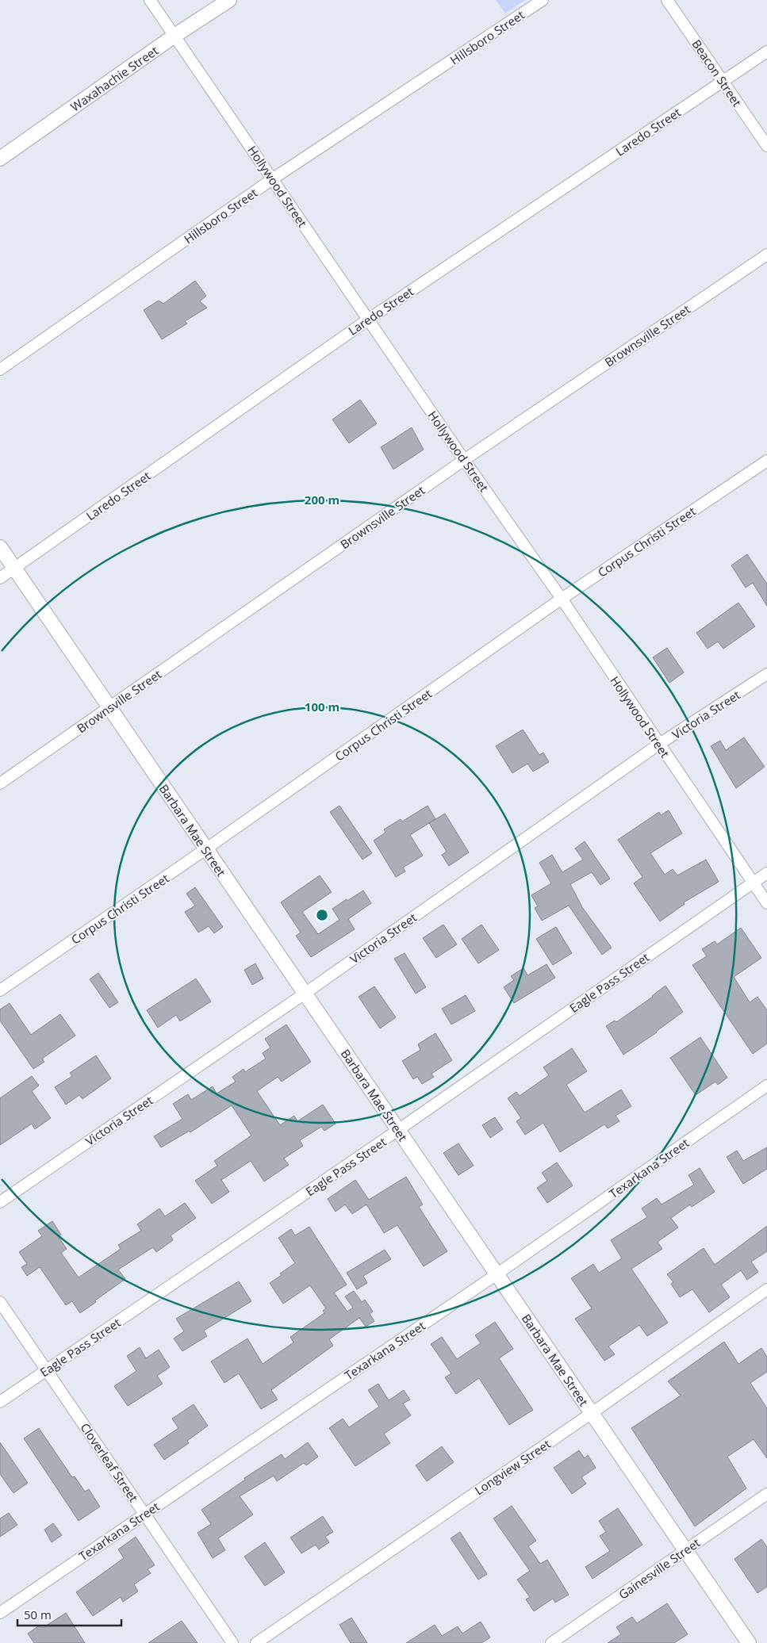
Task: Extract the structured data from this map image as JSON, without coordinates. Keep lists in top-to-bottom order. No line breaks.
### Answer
{"streets":{"street":["Hillsboro Street","Beacon Street","Waxahachie Street","Laredo Street","Hollywood Street","Brownsville Street","Corpus Christi Street","Victoria Street","Barbara Mae Street","Eagle Pass Street","Texarkana Street","Cloverleaf Street","Longview Street","Gainesville Street"]},"crossings":[["Hillsboro Street","Hollywood Street"],["Beacon Street","Laredo Street"],["Waxahachie Street","Hollywood Street"],["Laredo Street","Hollywood Street"],["Laredo Street","Barbara Mae Street"],["Hollywood Street","Brownsville Street"],["Hollywood Street","Corpus Christi Street"],["Hollywood Street","Victoria Street"],["Hollywood Street","Eagle Pass Street"],["Brownsville Street","Barbara Mae Street"],["Corpus Christi Street","Barbara Mae Street"],["Victoria Street","Barbara Mae Street"],["Barbara Mae Street","Eagle Pass Street"],["Barbara Mae Street","Texarkana Street"],["Barbara Mae Street","Longview Street"],["Barbara Mae Street","Gainesville Street"],["Eagle Pass Street","Cloverleaf Street"],["Texarkana Street","Cloverleaf Street"]],"scale_bar":"50 m","rings":["200 m","100 m"]}
